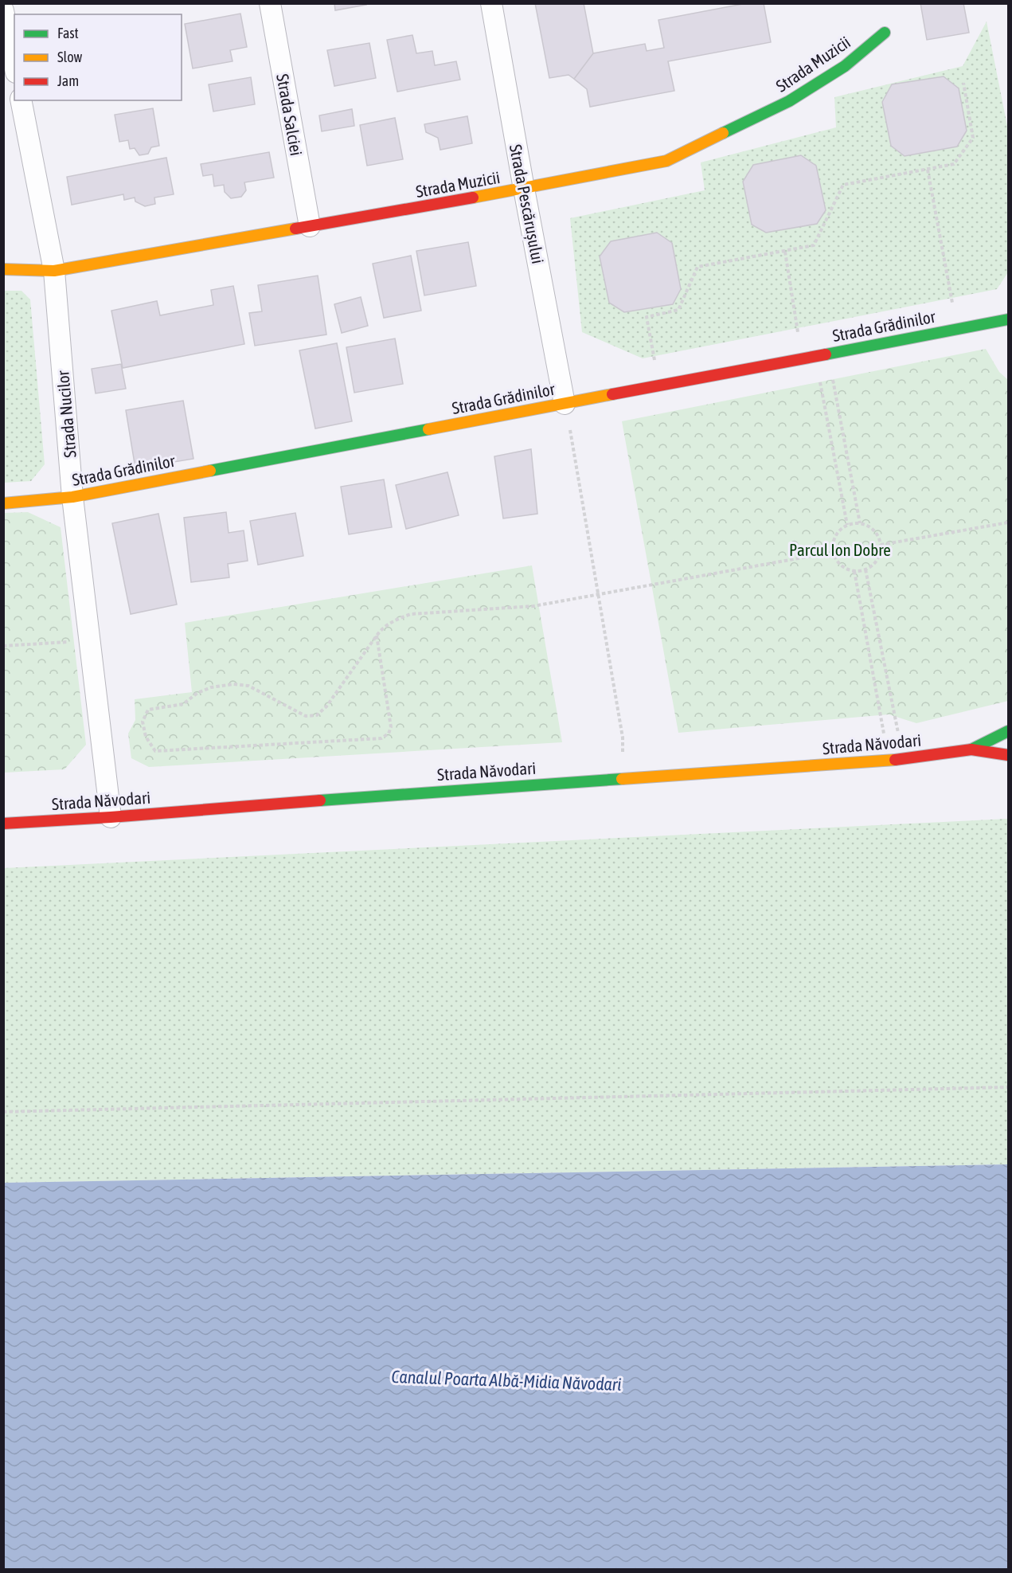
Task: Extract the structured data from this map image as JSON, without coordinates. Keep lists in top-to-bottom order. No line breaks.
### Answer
{"streets":{"street":["Strada Muzicii","Strada Salciei","Strada Pescărușului","Strada Grădinilor","Strada Nucilor","Strada Năvodari"]},"crossings":[["Strada Muzicii","Strada Salciei"],["Strada Muzicii","Strada Pescărușului"],["Strada Muzicii","Strada Nucilor"],["Strada Pescărușului","Strada Grădinilor"],["Strada Grădinilor","Strada Nucilor"],["Strada Nucilor","Strada Năvodari"]],"water":["Canalul Poarta Albă-Midia Năvodari"],"parks":["Parcul Ion Dobre"],"legend":["Fast","Slow","Jam"]}
